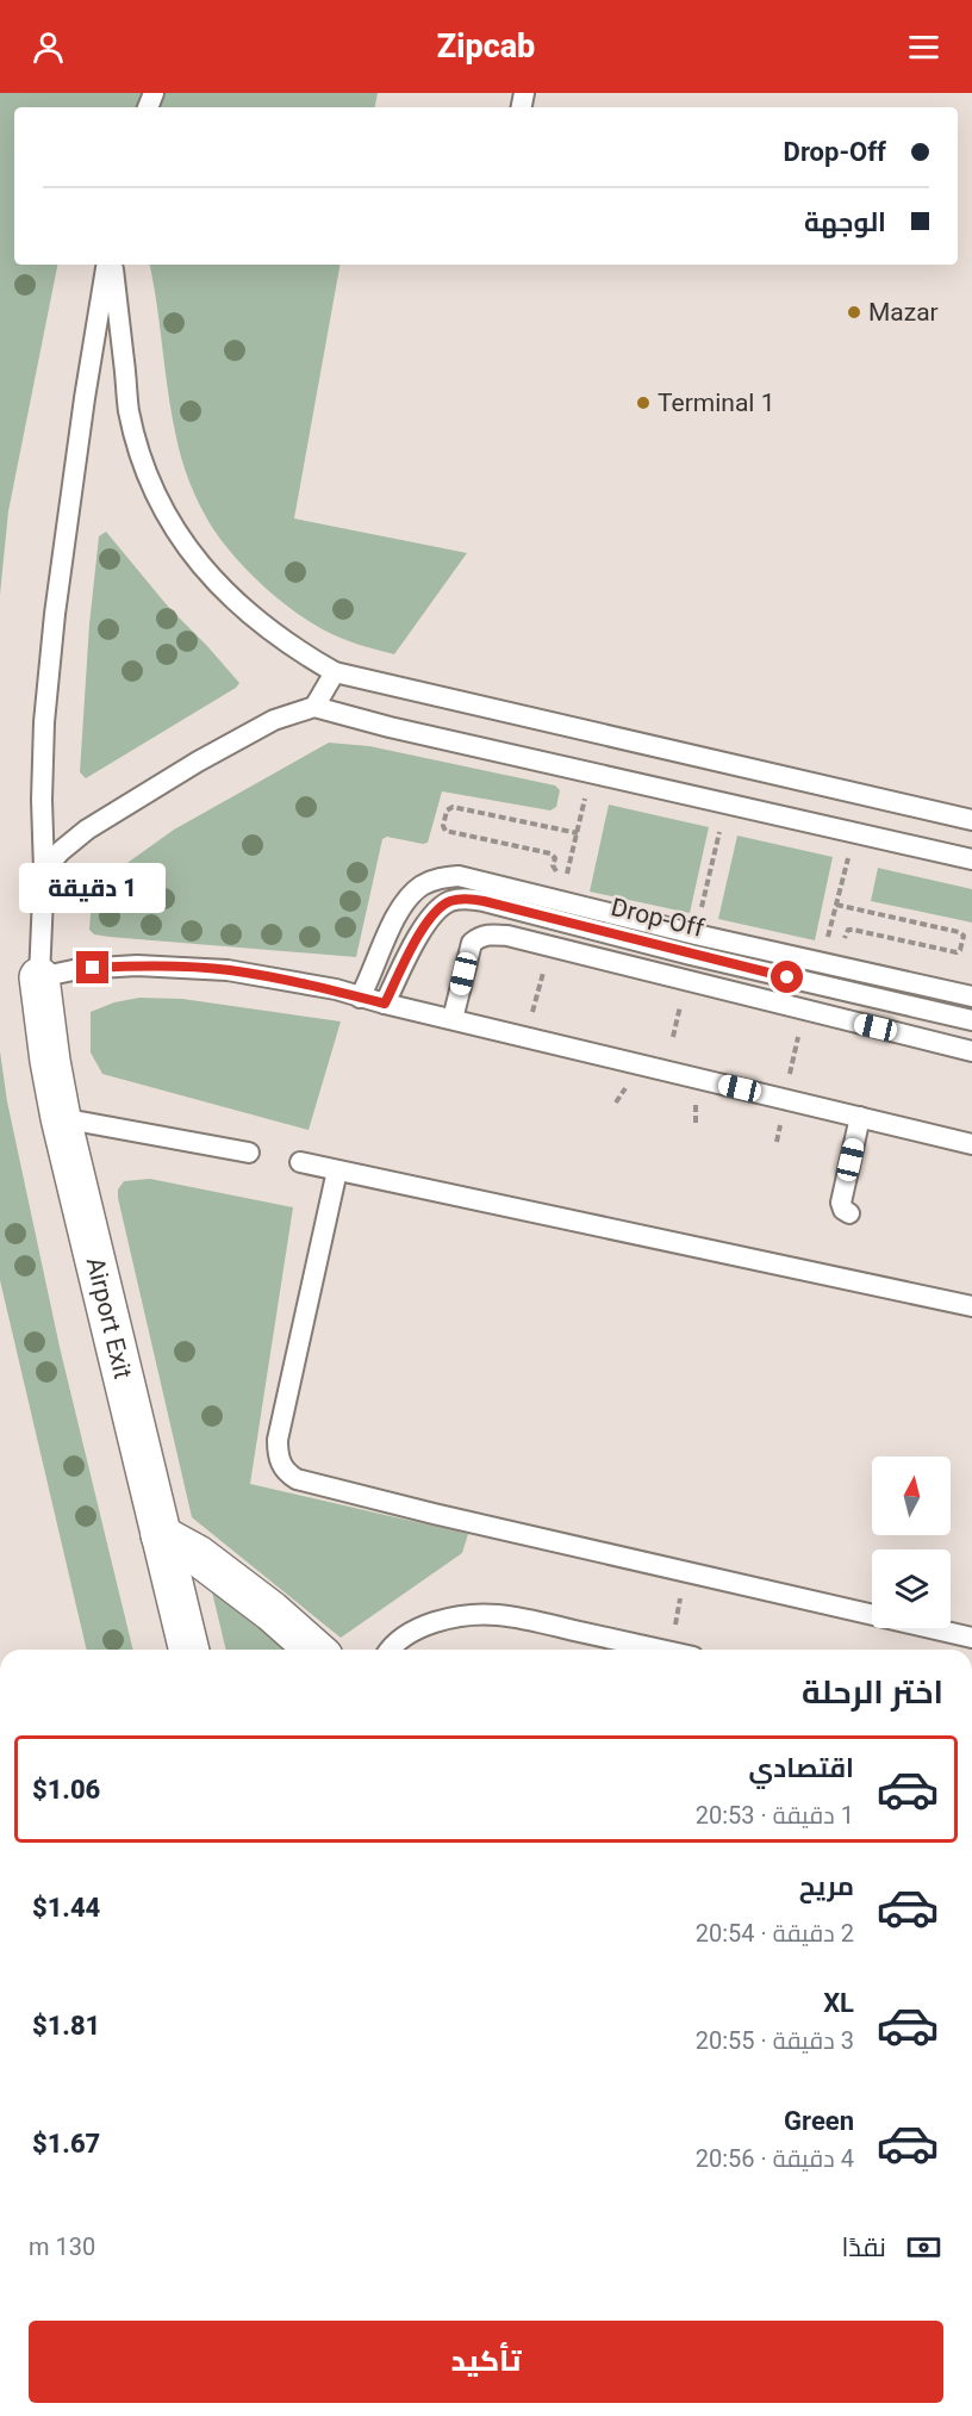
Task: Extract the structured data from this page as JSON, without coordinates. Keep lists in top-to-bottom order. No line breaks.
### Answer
{"streets":{"street":["Airport Exit"],"lane":["Drop-Off"]},"places":["Mazar","Terminal 1"],"north":"top","page":{"header":"Zipcab","banner":["Drop-Off","الوجهة"],"bubble":"1 دقيقة","heading":"اختر الرحلة","list":[{"name":"اقتصادي","note":"1 دقيقة · 20:53","value":"$1.06"},{"name":"مريح","note":"2 دقيقة · 20:54","value":"$1.44"},{"name":"XL","note":"3 دقيقة · 20:55","value":"$1.81"},{"name":"Green","note":"4 دقيقة · 20:56","value":"$1.67"}],"pay":["نقدًا","130 m"],"buttons":"تأكيد"}}
